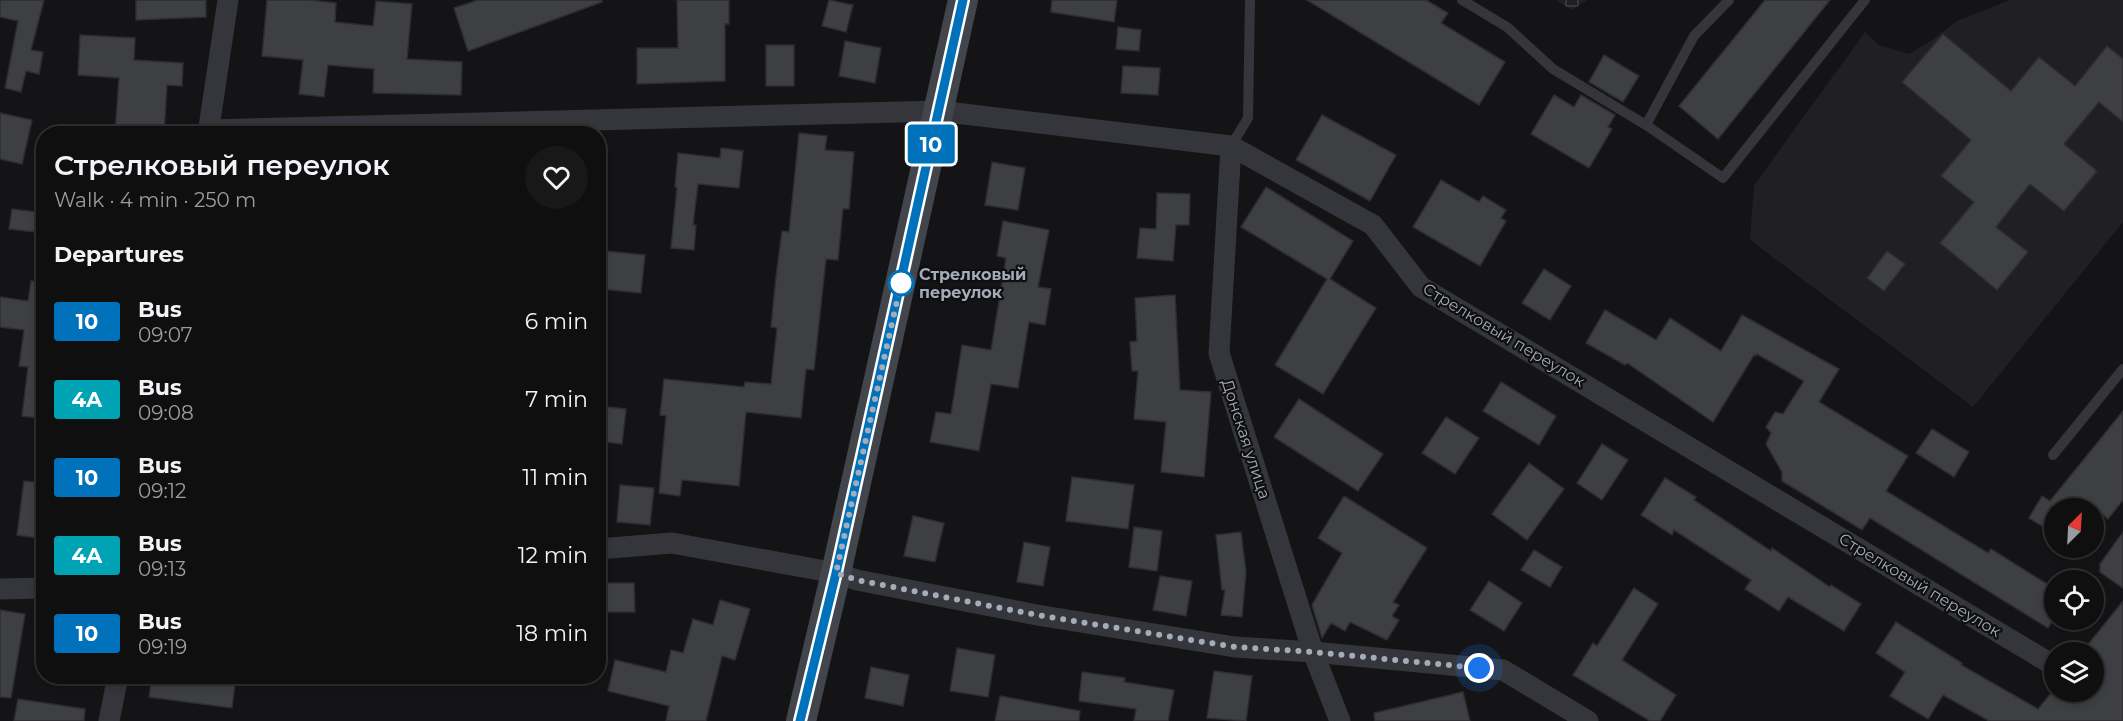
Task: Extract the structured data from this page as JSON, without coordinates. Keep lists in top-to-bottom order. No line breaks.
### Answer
{"streets":{"street":["Стрелковый переулок","Донская улица"]},"crossings":[["Стрелковый переулок","Донская улица"]],"places":["Стрелковый переулок"],"lines":["bus line 10"],"north":"top right","page":{"on_map":"10","heading":[["Стрелковый переулок","Walk · 4 min · 250 m"],"Departures"],"list":[{"mark":"10","name":"Bus","note":"09:07","value":"6 min"},{"mark":"4А","name":"Bus","note":"09:08","value":"7 min"},{"mark":"10","name":"Bus","note":"09:12","value":"11 min"},{"mark":"4А","name":"Bus","note":"09:13","value":"12 min"},{"mark":"10","name":"Bus","note":"09:19","value":"18 min"}]}}
